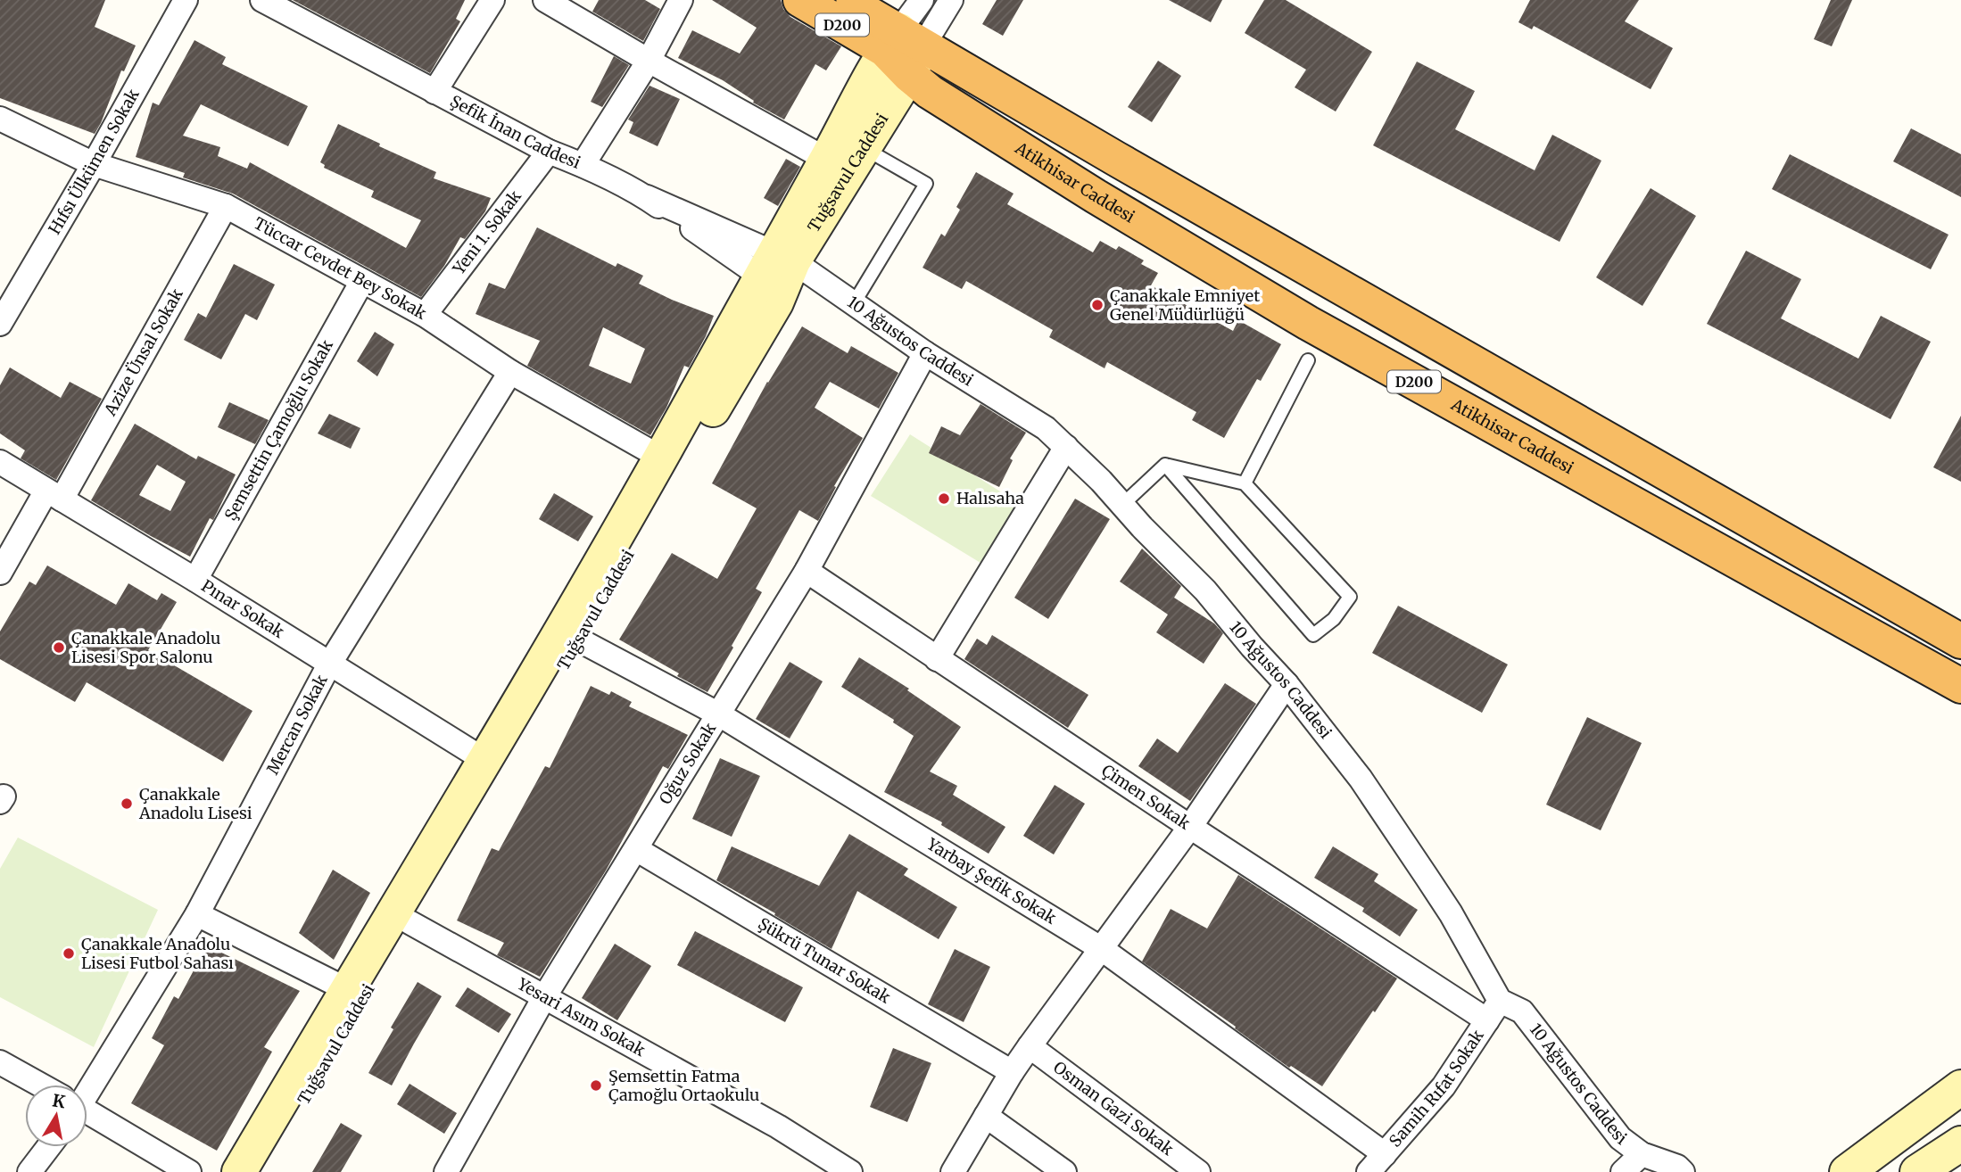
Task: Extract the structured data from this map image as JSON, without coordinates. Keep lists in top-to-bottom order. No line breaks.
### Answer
{"streets":{"highway":["D200","Atikhisar Caddesi"],"main road":["Tuğsavul Caddesi"],"street":["Şefik İnan Caddesi","Hıfsı Ülkümen Sokak","Yeni 1. Sokak","Tüccar Cevdet Bey Sokak","10 Ağustos Caddesi","Azize Ünsal Sokak","Şemsettin Çamoğlu Sokak","Pınar Sokak","Mercan Sokak","Oğuz Sokak","Çimen Sokak","Yarbay Şefik Sokak","Şükrü Tunar Sokak","Yesari Asım Sokak","Samih Rıfat Sokak","Osman Gazi Sokak"]},"crossings":[["D200","Tuğsavul Caddesi"],["D200","Atikhisar Caddesi"],["Şefik İnan Caddesi","Tuğsavul Caddesi"],["Şefik İnan Caddesi","Yeni 1. Sokak"],["Şefik İnan Caddesi","10 Ağustos Caddesi"],["Hıfsı Ülkümen Sokak","Tüccar Cevdet Bey Sokak"],["Tuğsavul Caddesi","Atikhisar Caddesi"],["Tuğsavul Caddesi","10 Ağustos Caddesi"],["Tuğsavul Caddesi","Yarbay Şefik Sokak"],["Tuğsavul Caddesi","Yesari Asım Sokak"],["Yeni 1. Sokak","Tüccar Cevdet Bey Sokak"],["Tüccar Cevdet Bey Sokak","Azize Ünsal Sokak"],["Tüccar Cevdet Bey Sokak","Şemsettin Çamoğlu Sokak"],["Tüccar Cevdet Bey Sokak","Mercan Sokak"],["10 Ağustos Caddesi","Oğuz Sokak"],["10 Ağustos Caddesi","Samih Rıfat Sokak"],["Azize Ünsal Sokak","Pınar Sokak"],["Şemsettin Çamoğlu Sokak","Pınar Sokak"],["Pınar Sokak","Mercan Sokak"],["Oğuz Sokak","Çimen Sokak"],["Oğuz Sokak","Yarbay Şefik Sokak"],["Oğuz Sokak","Şükrü Tunar Sokak"],["Oğuz Sokak","Yesari Asım Sokak"],["Çimen Sokak","Samih Rıfat Sokak"],["Yarbay Şefik Sokak","Samih Rıfat Sokak"]],"places":["Çanakkale Emniyet Genel Müdürlüğü","Halısaha","Çanakkale Anadolu Lisesi Spor Salonu","Çanakkale Anadolu Lisesi","Çanakkale Anadolu Lisesi Futbol Sahası","Şemsettin Fatma Çamoğlu Ortaokulu"],"north":"top"}
